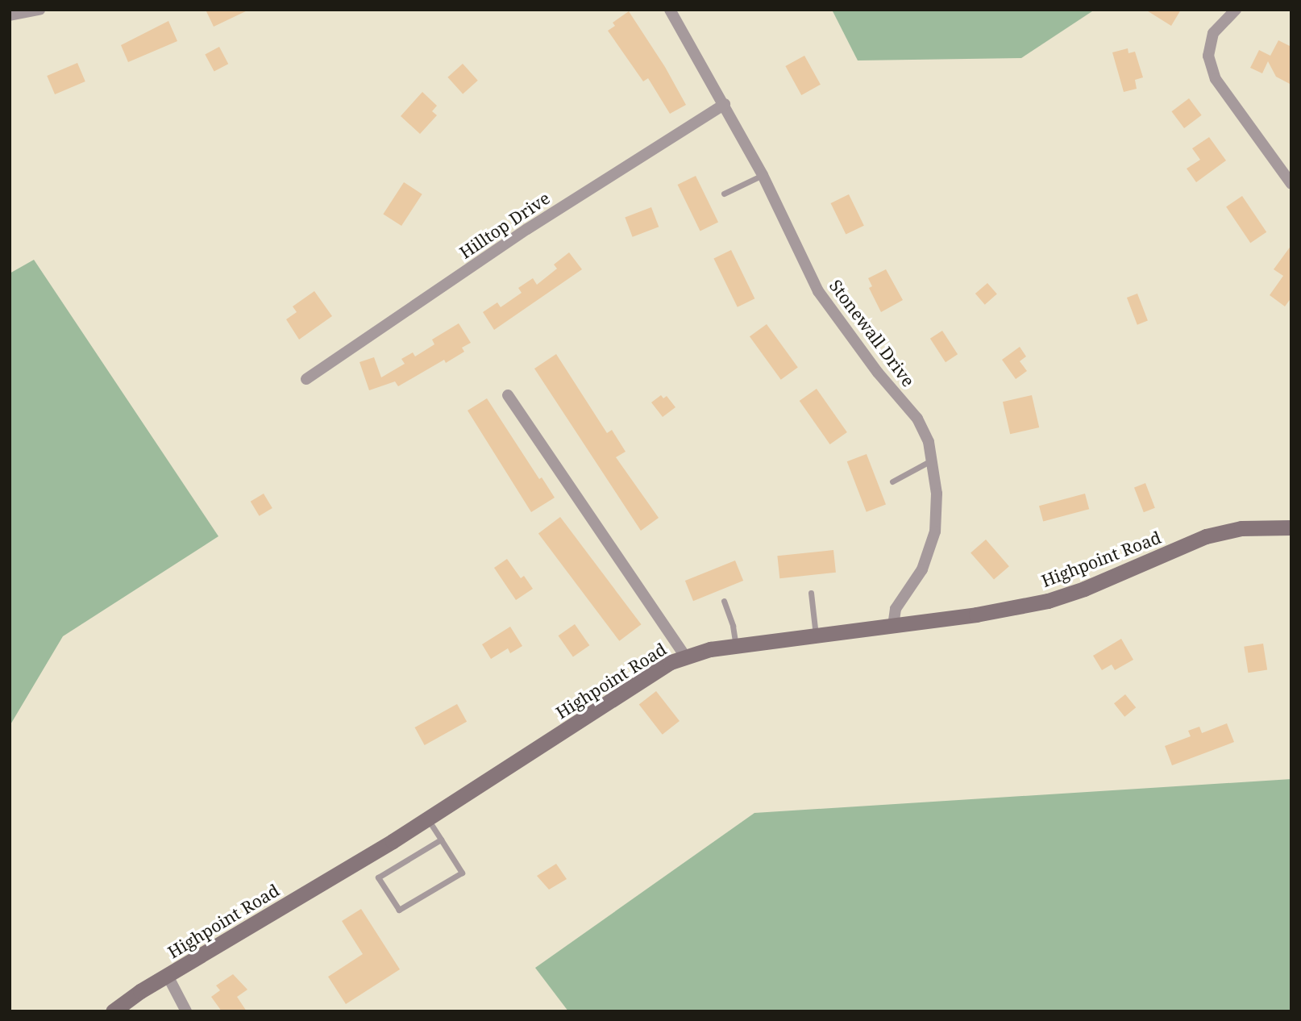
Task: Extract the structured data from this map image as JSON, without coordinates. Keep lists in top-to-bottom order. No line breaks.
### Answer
{"streets":{"street":["Hilltop Drive","Stonewall Drive","Highpoint Road"]},"crossings":[["Hilltop Drive","Stonewall Drive"],["Stonewall Drive","Highpoint Road"]]}
